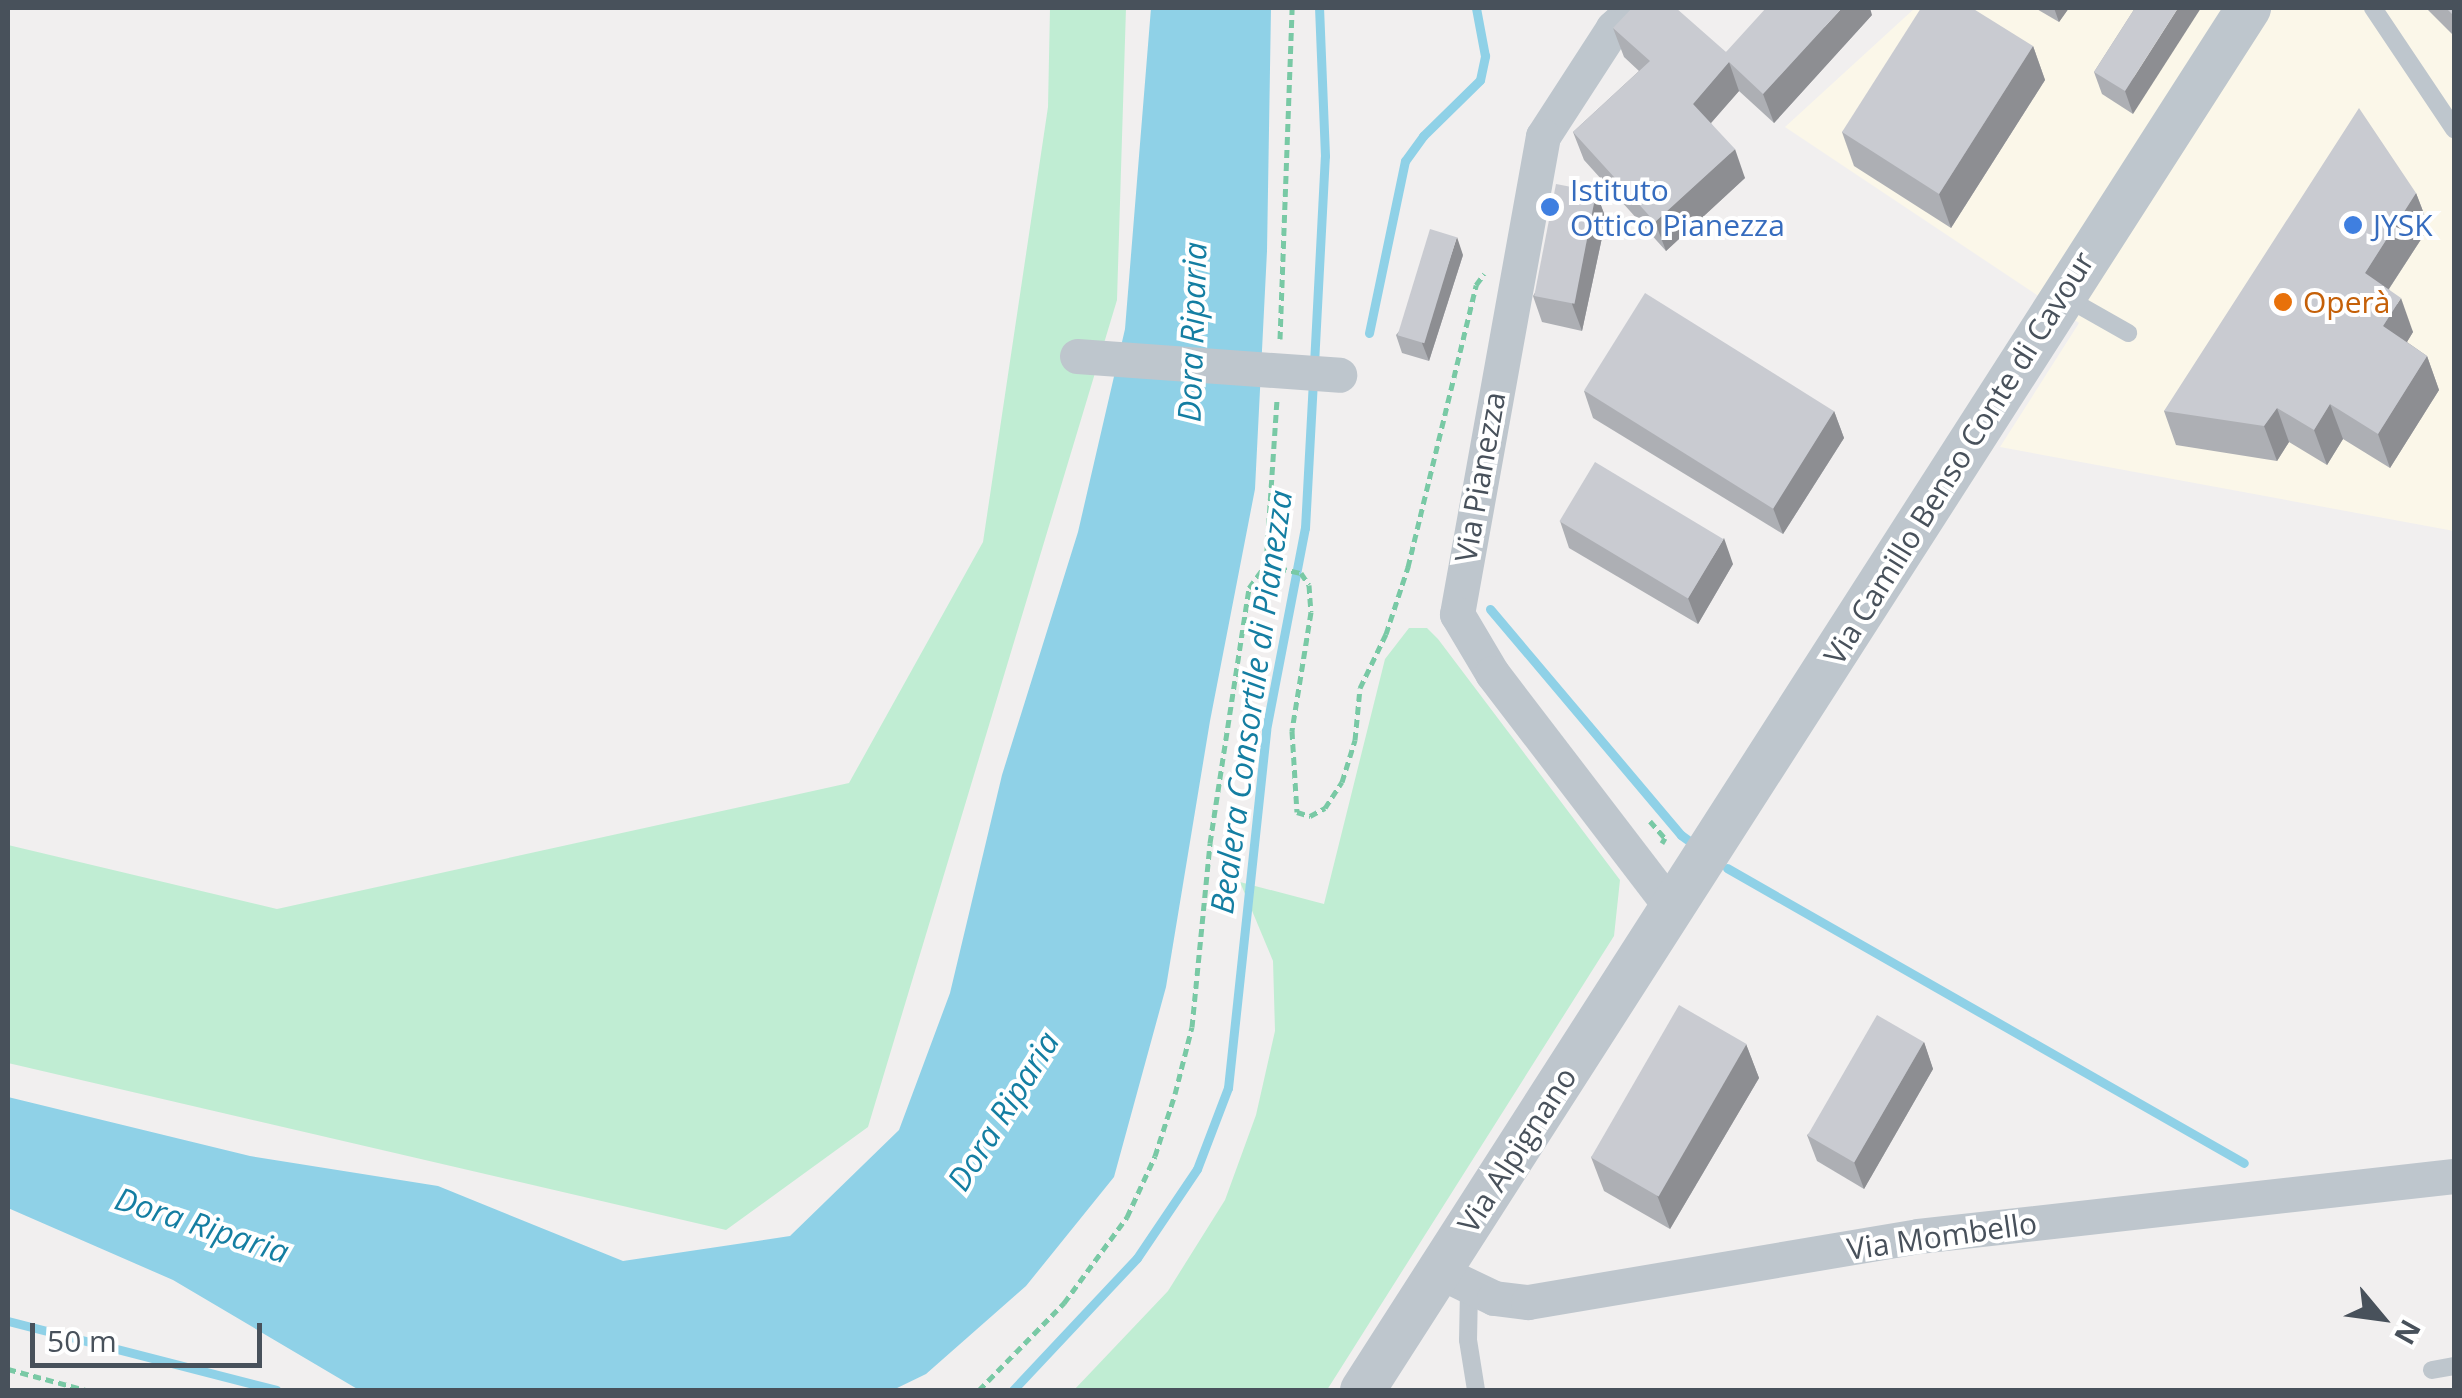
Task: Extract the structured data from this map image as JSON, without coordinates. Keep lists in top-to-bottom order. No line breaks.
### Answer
{"streets":{"street":["Via Camillo Benso Conte di Cavour","Via Pianezza","Via Alpignano","Via Mombello"]},"crossings":[["Via Camillo Benso Conte di Cavour","Via Pianezza"],["Via Camillo Benso Conte di Cavour","Via Alpignano"],["Via Pianezza","Via Alpignano"],["Via Alpignano","Via Mombello"]],"water":["Dora Riparia","Bealera Consortile di Pianezza"],"places":["Istituto Ottico Pianezza","JYSK","Operà"],"scale_bar":"50 m","north":"bottom right"}
